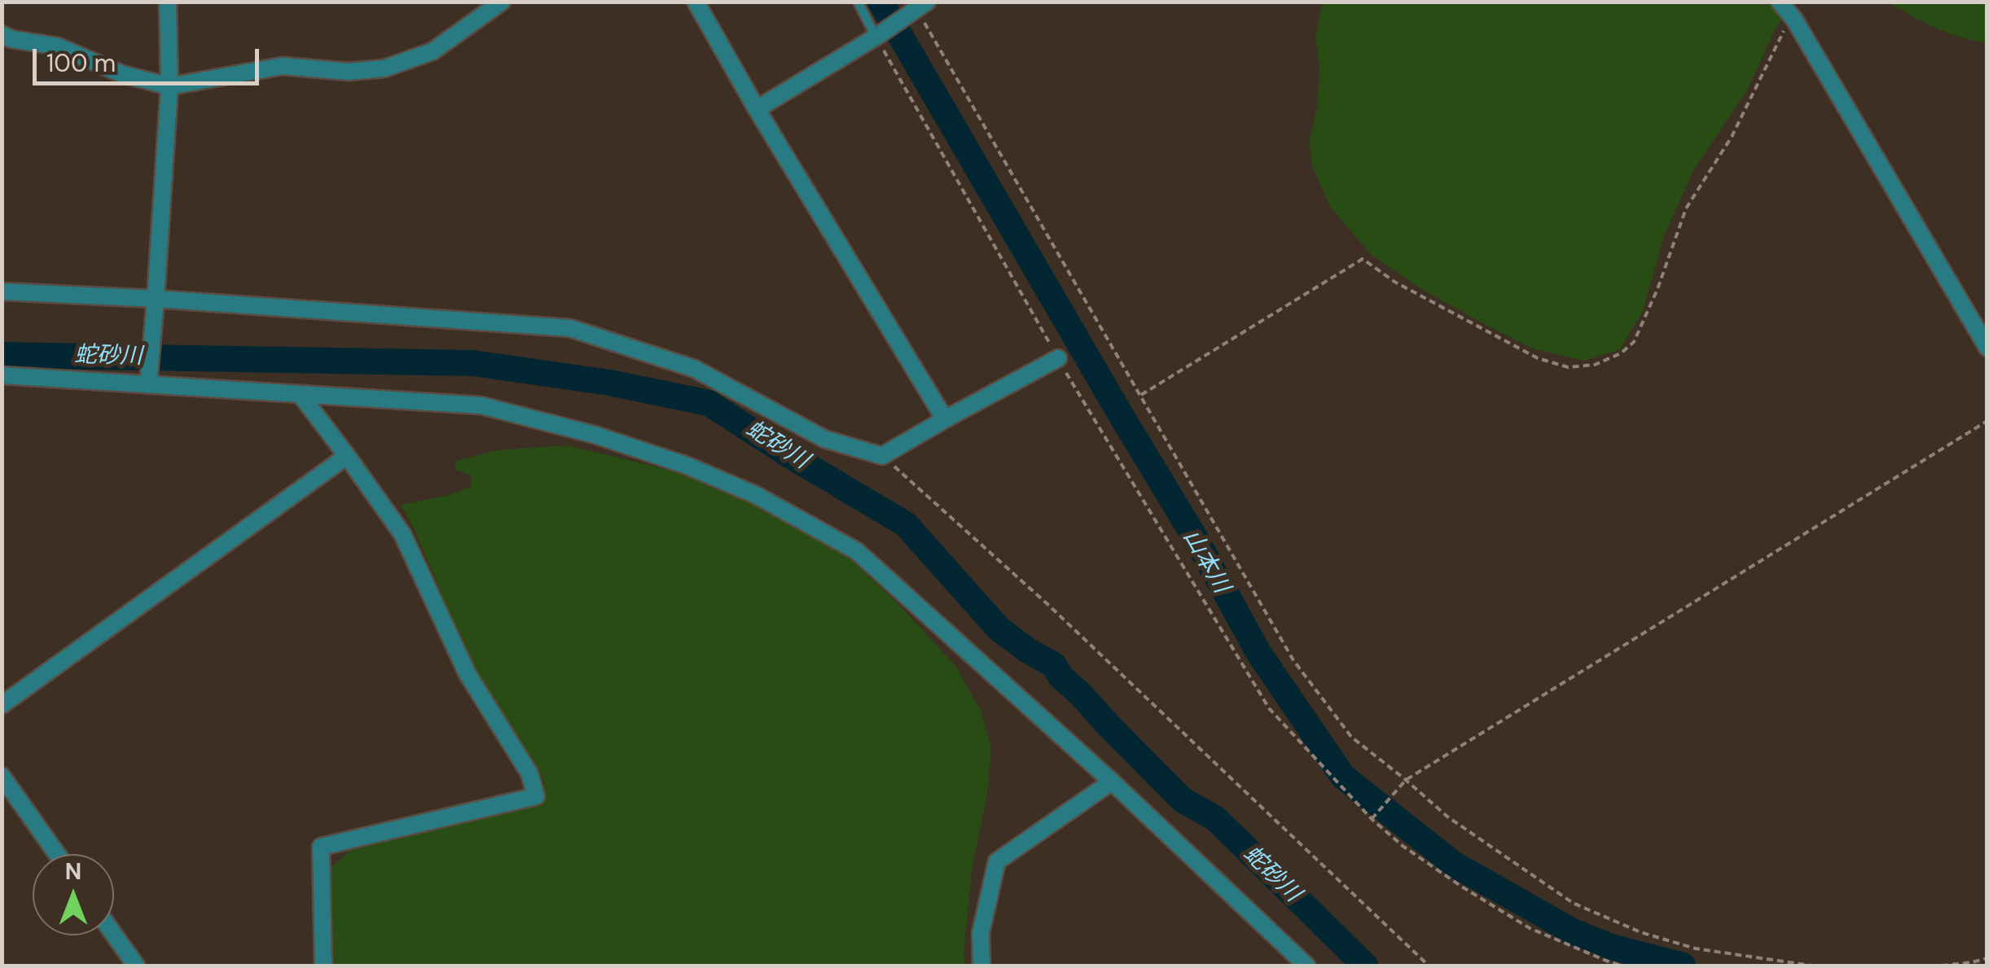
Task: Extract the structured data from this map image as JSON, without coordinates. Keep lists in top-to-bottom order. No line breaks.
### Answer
{"water":["蛇砂川","山本川"],"scale_bar":"100 m","north":"top"}
